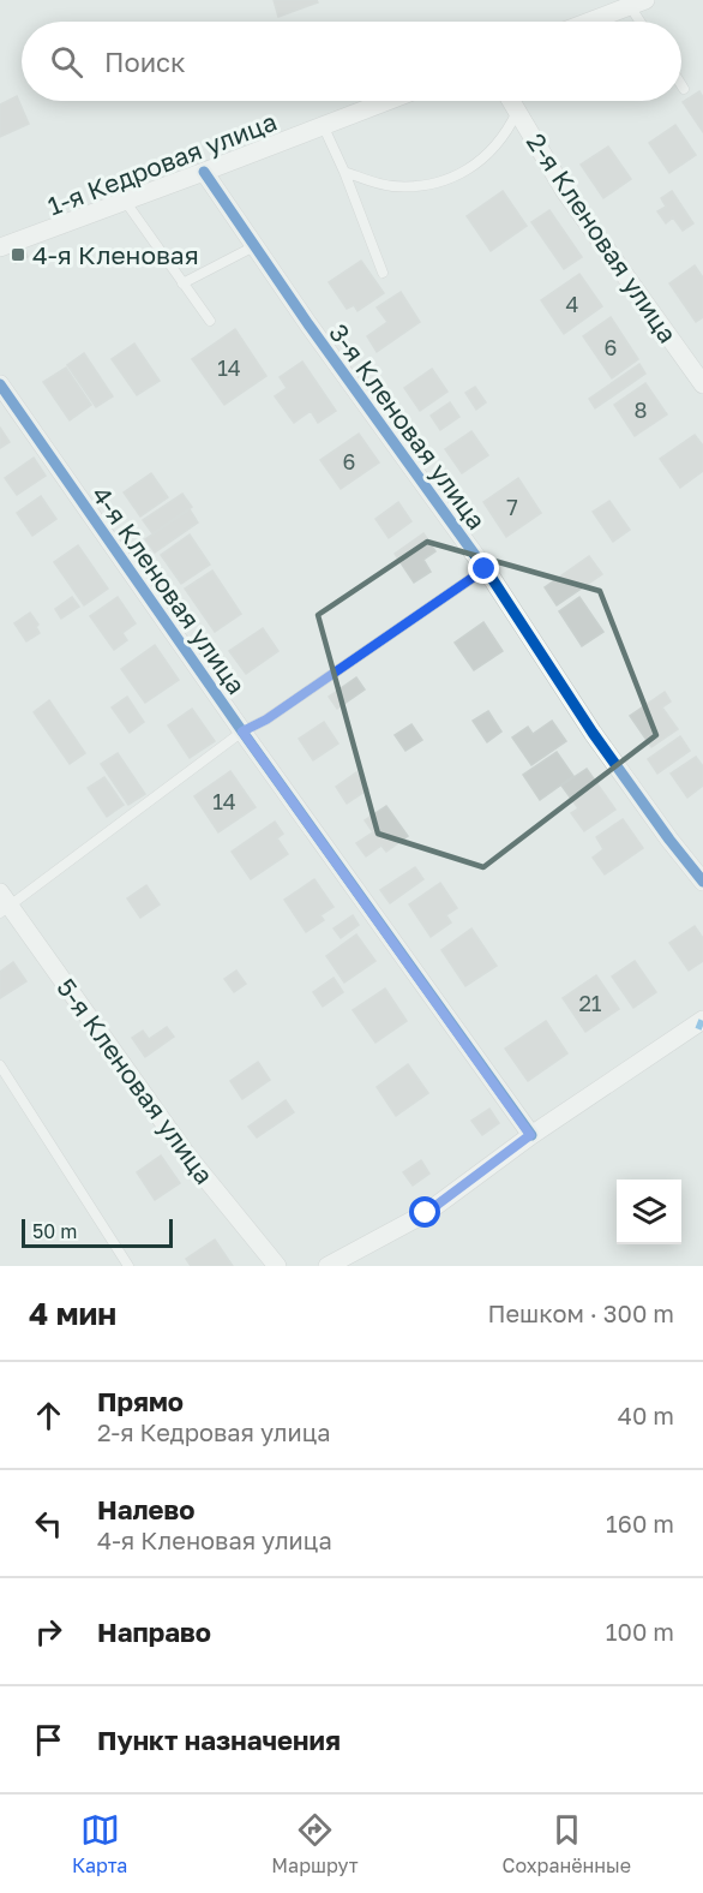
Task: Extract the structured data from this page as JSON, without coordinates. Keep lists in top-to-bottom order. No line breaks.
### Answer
{"streets":{"street":["1-я Кедровая улица","2-я Кленовая улица","3-я Кленовая улица","4-я Кленовая улица","5-я Кленовая улица"]},"crossings":[["1-я Кедровая улица","3-я Кленовая улица"]],"places":{"transit":["4-я Кленовая"]},"house_numbers":["4","6","14","8","6","7","14","21"],"scale_bar":"50 m","page":{"search":"Поиск","scale":"50 m","heading":["4 мин","Пешком · 300 m"],"list":[["Прямо","2-я Кедровая улица","40 m"],["Налево","4-я Кленовая улица","160 m"],["Направо","100 m"],"Пункт назначения"],"nav":["Карта","Маршрут","Сохранённые"]}}
